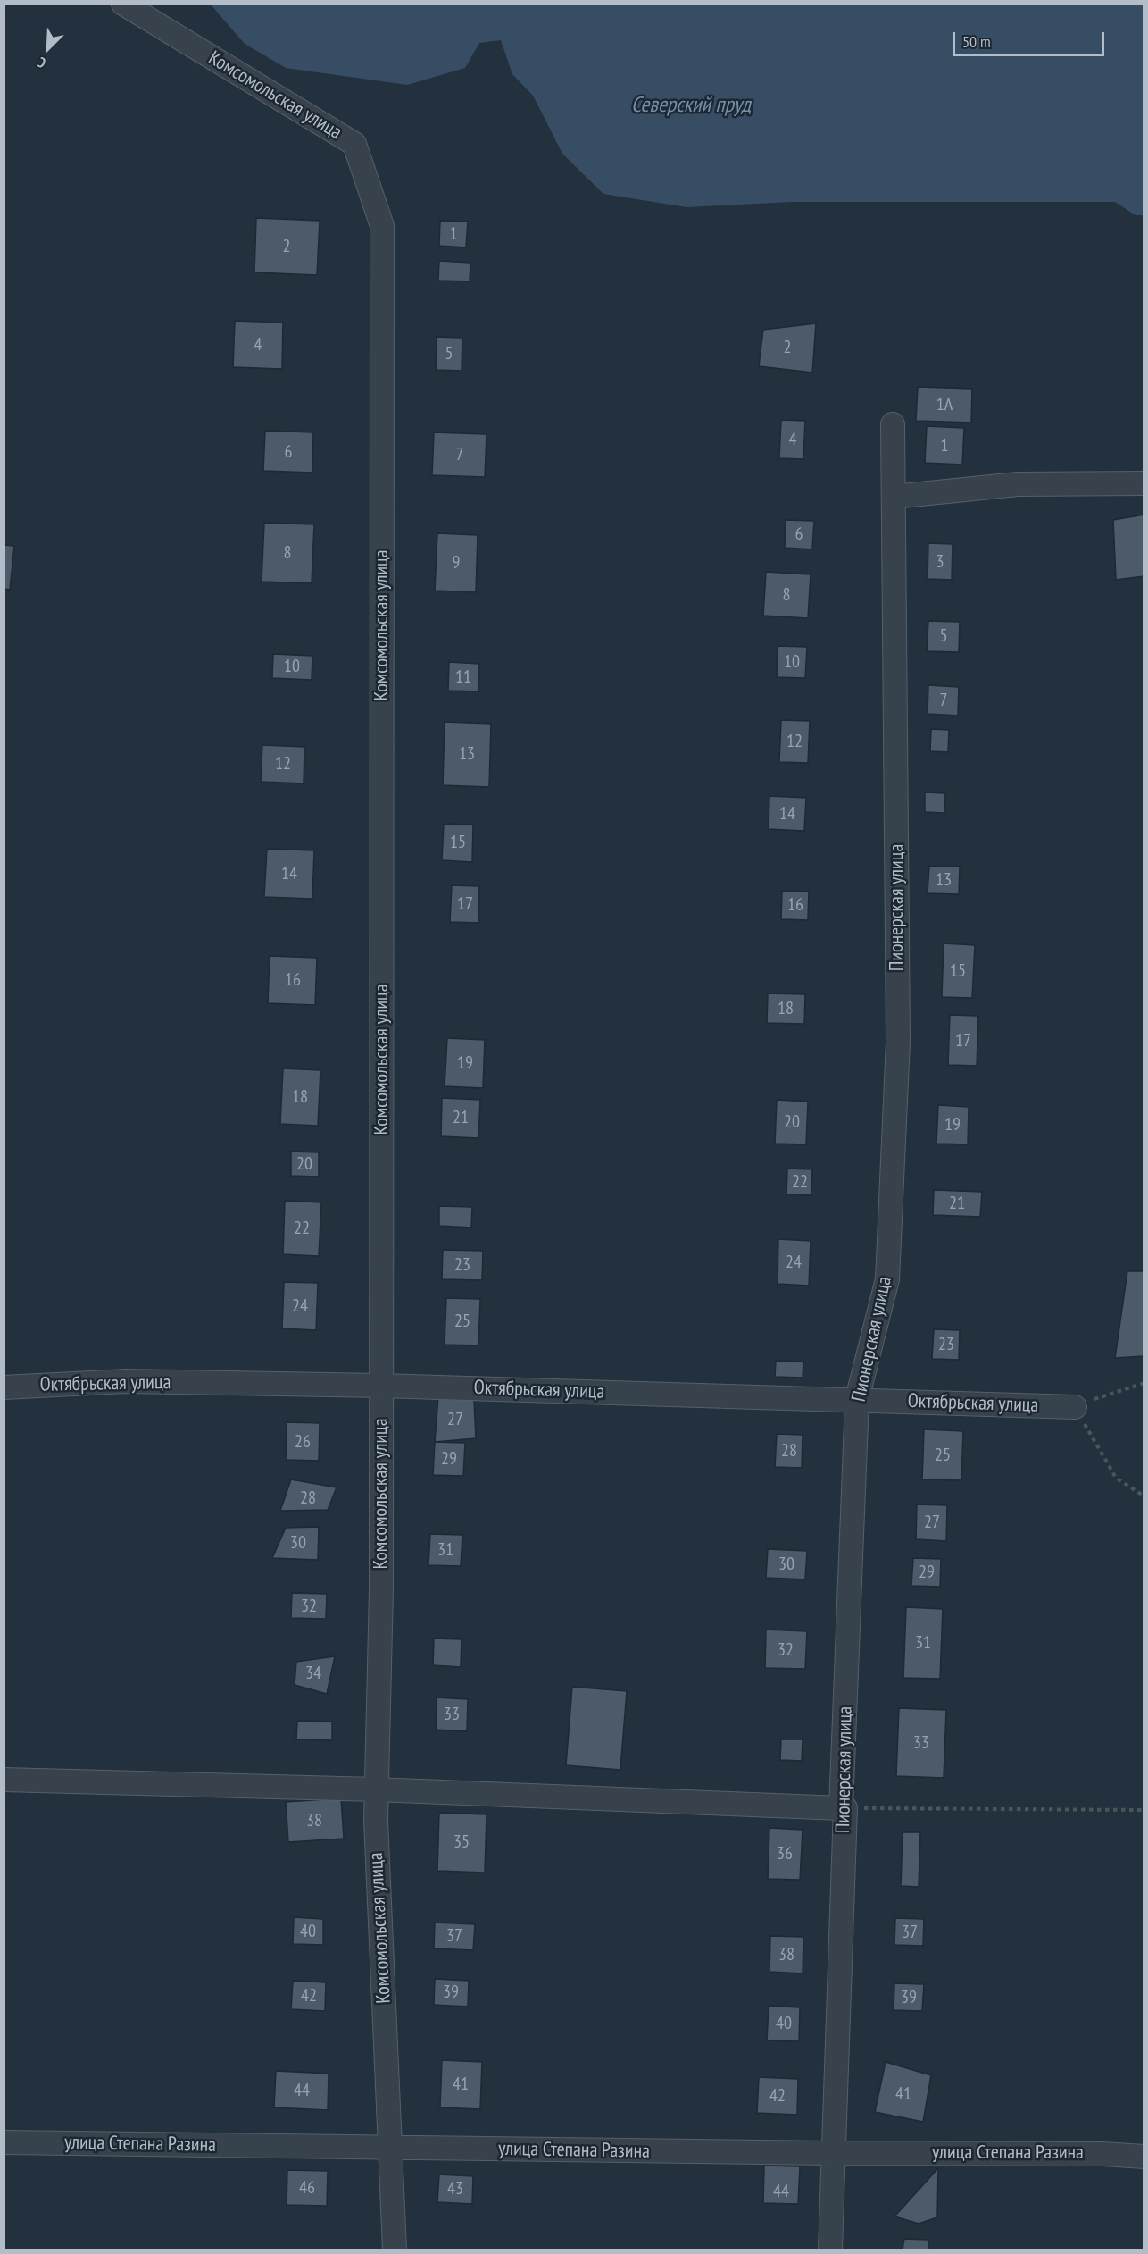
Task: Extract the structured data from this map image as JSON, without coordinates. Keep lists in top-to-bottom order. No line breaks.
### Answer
{"streets":{"street":["Комсомольская улица","Пионерская улица","Октябрьская улица","улица Степана Разина"]},"crossings":[["Комсомольская улица","Октябрьская улица"],["Комсомольская улица","улица Степана Разина"],["Пионерская улица","Октябрьская улица"],["Пионерская улица","улица Степана Разина"]],"water":["Северский пруд"],"house_numbers":["1","2","4","2","5","1А","4","1","6","7","6","8","3","9","8","5","10","10","11","7","12","13","12","14","15","14","13","17","16","15","16","18","17","19","18","21","20","19","20","22","21","22","24","23","24","25","23","27","26","28","25","29","28","27","30","31","30","29","32","31","32","34","33","33","38","35","36","40","37","37","38","39","42","39","40","41","44","41","42","46","43","44"],"scale_bar":"50 m","north":"bottom left"}
